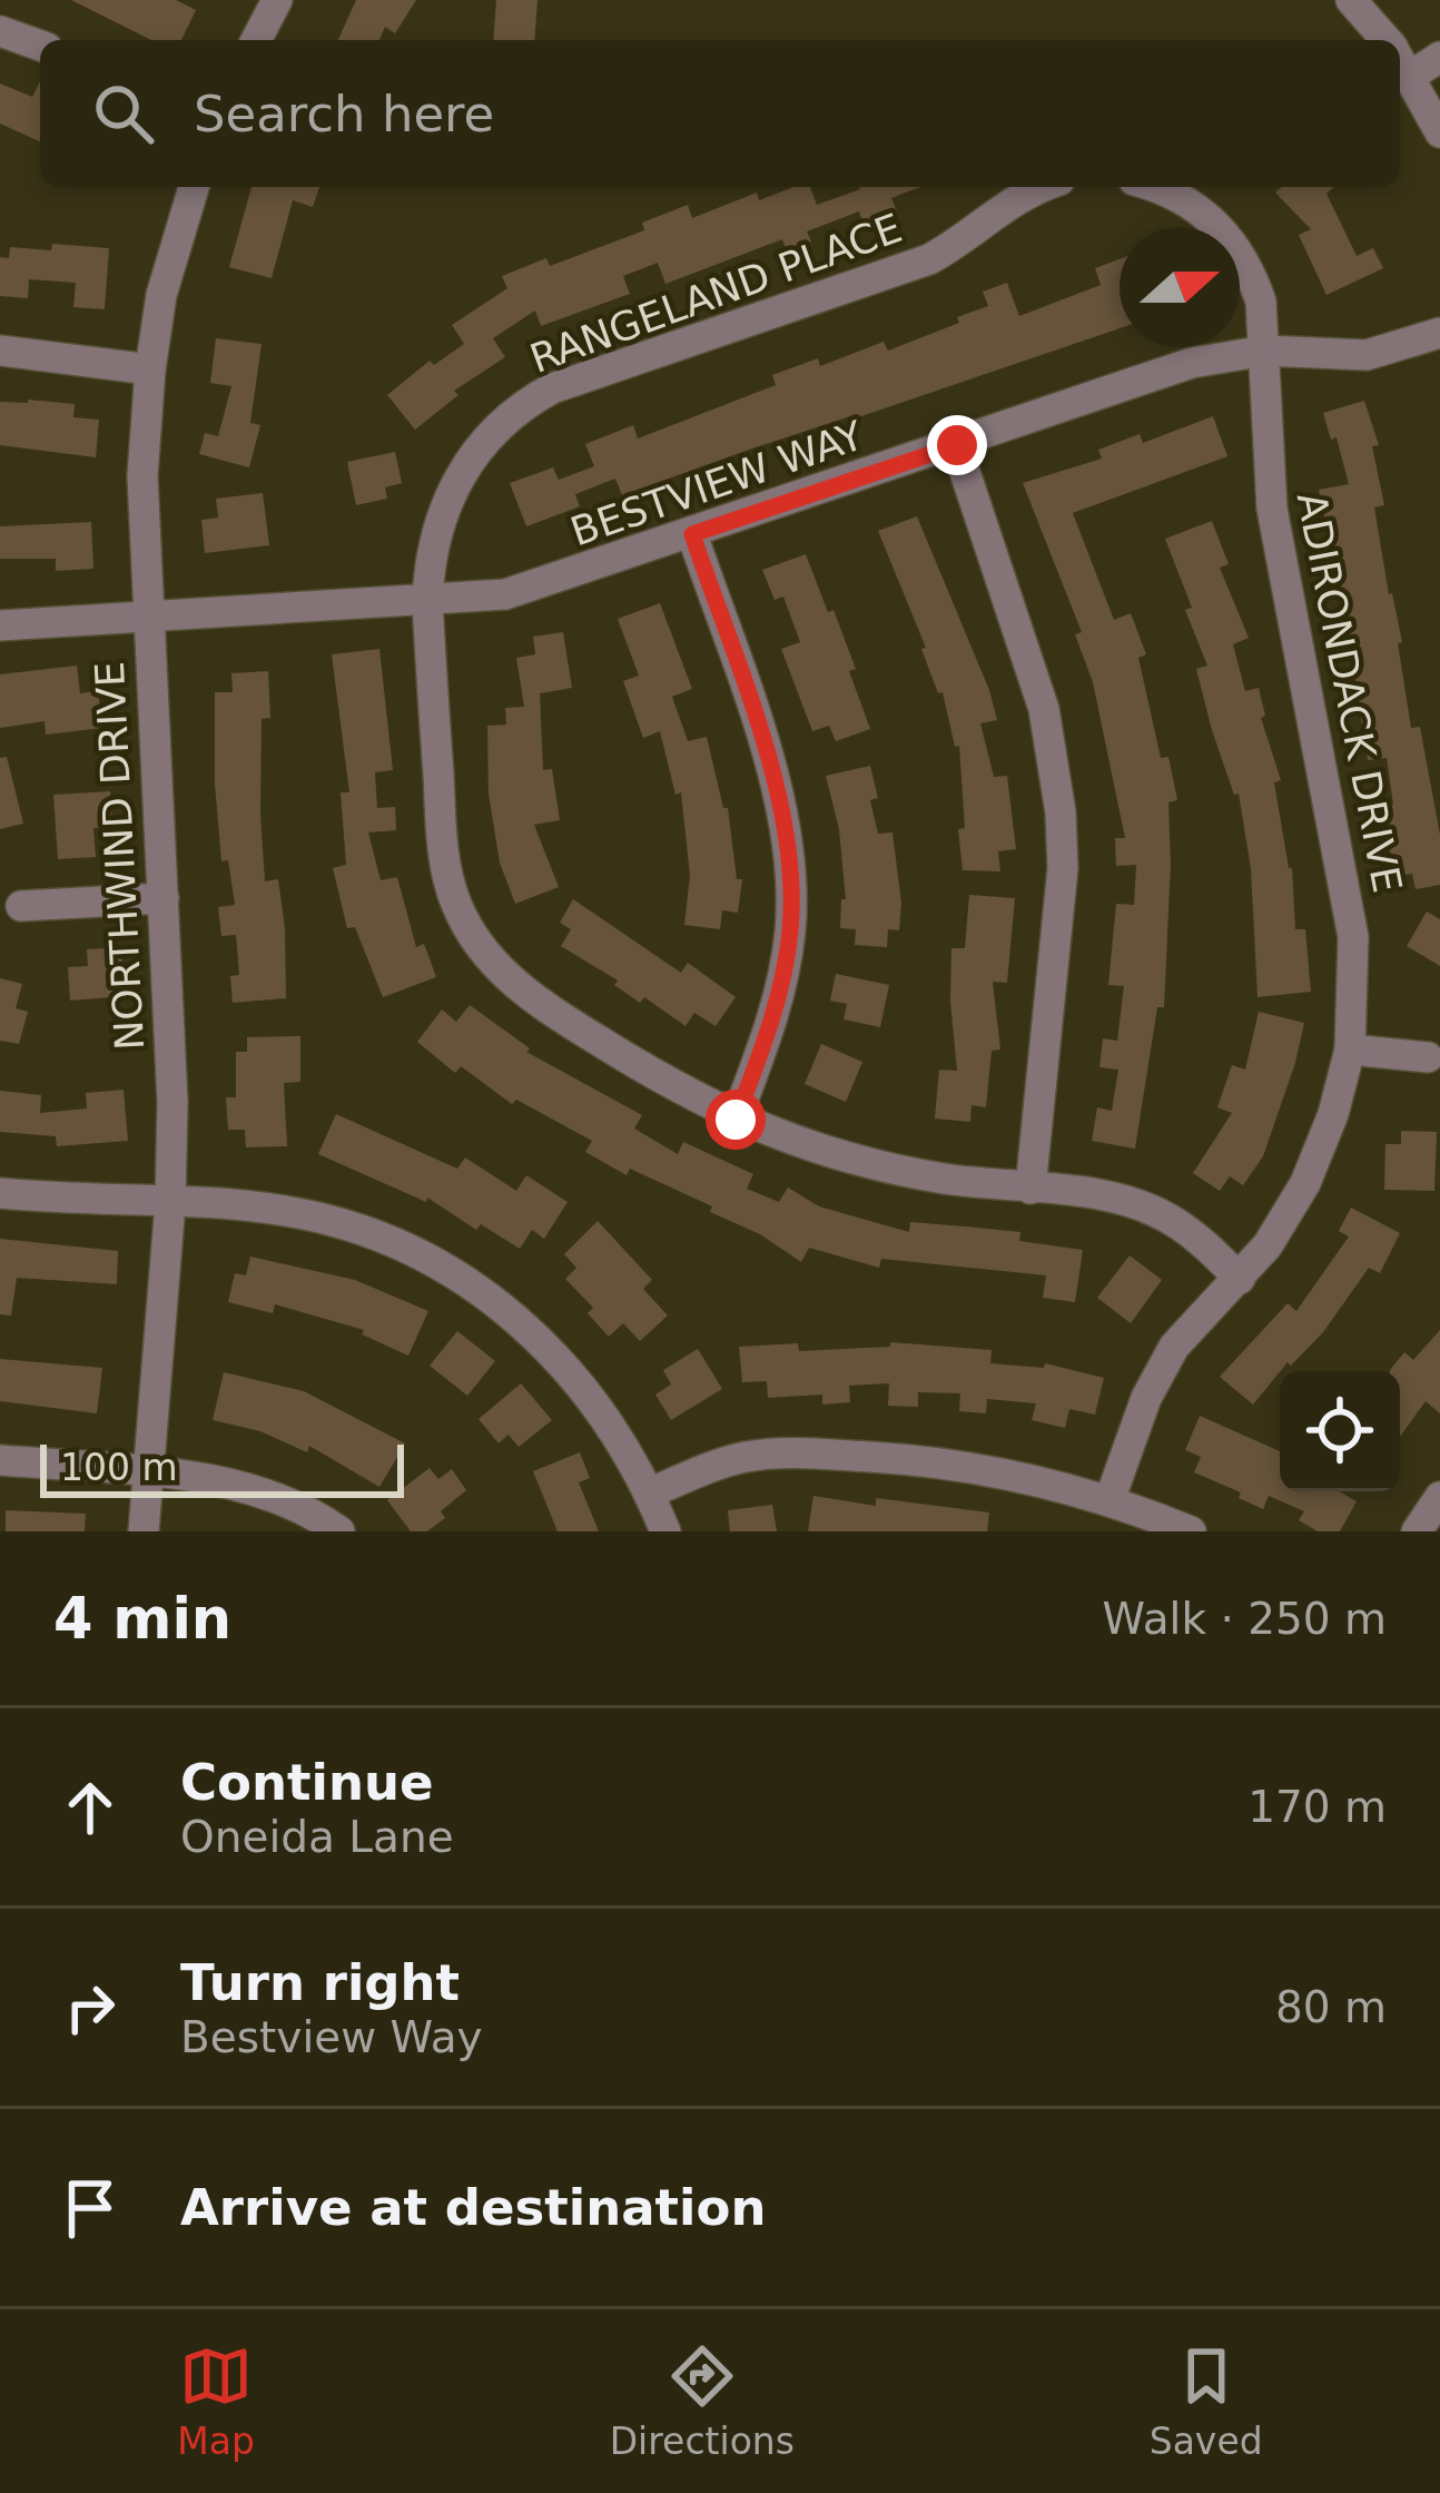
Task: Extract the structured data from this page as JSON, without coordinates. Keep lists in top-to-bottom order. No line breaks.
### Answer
{"streets":{"street":["RANGELAND PLACE","BESTVIEW WAY","ADIRONDACK DRIVE","NORTHWIND DRIVE"]},"crossings":[["RANGELAND PLACE","BESTVIEW WAY"],["RANGELAND PLACE","ADIRONDACK DRIVE"],["BESTVIEW WAY","ADIRONDACK DRIVE"],["BESTVIEW WAY","NORTHWIND DRIVE"]],"scale_bar":"100 m","north":"right","page":{"search":"Search here","scale":"100 m","heading":["4 min","Walk · 250 m"],"list":[["Continue","Oneida Lane","170 m"],["Turn right","Bestview Way","80 m"],"Arrive at destination"],"nav":["Map","Directions","Saved"]}}
